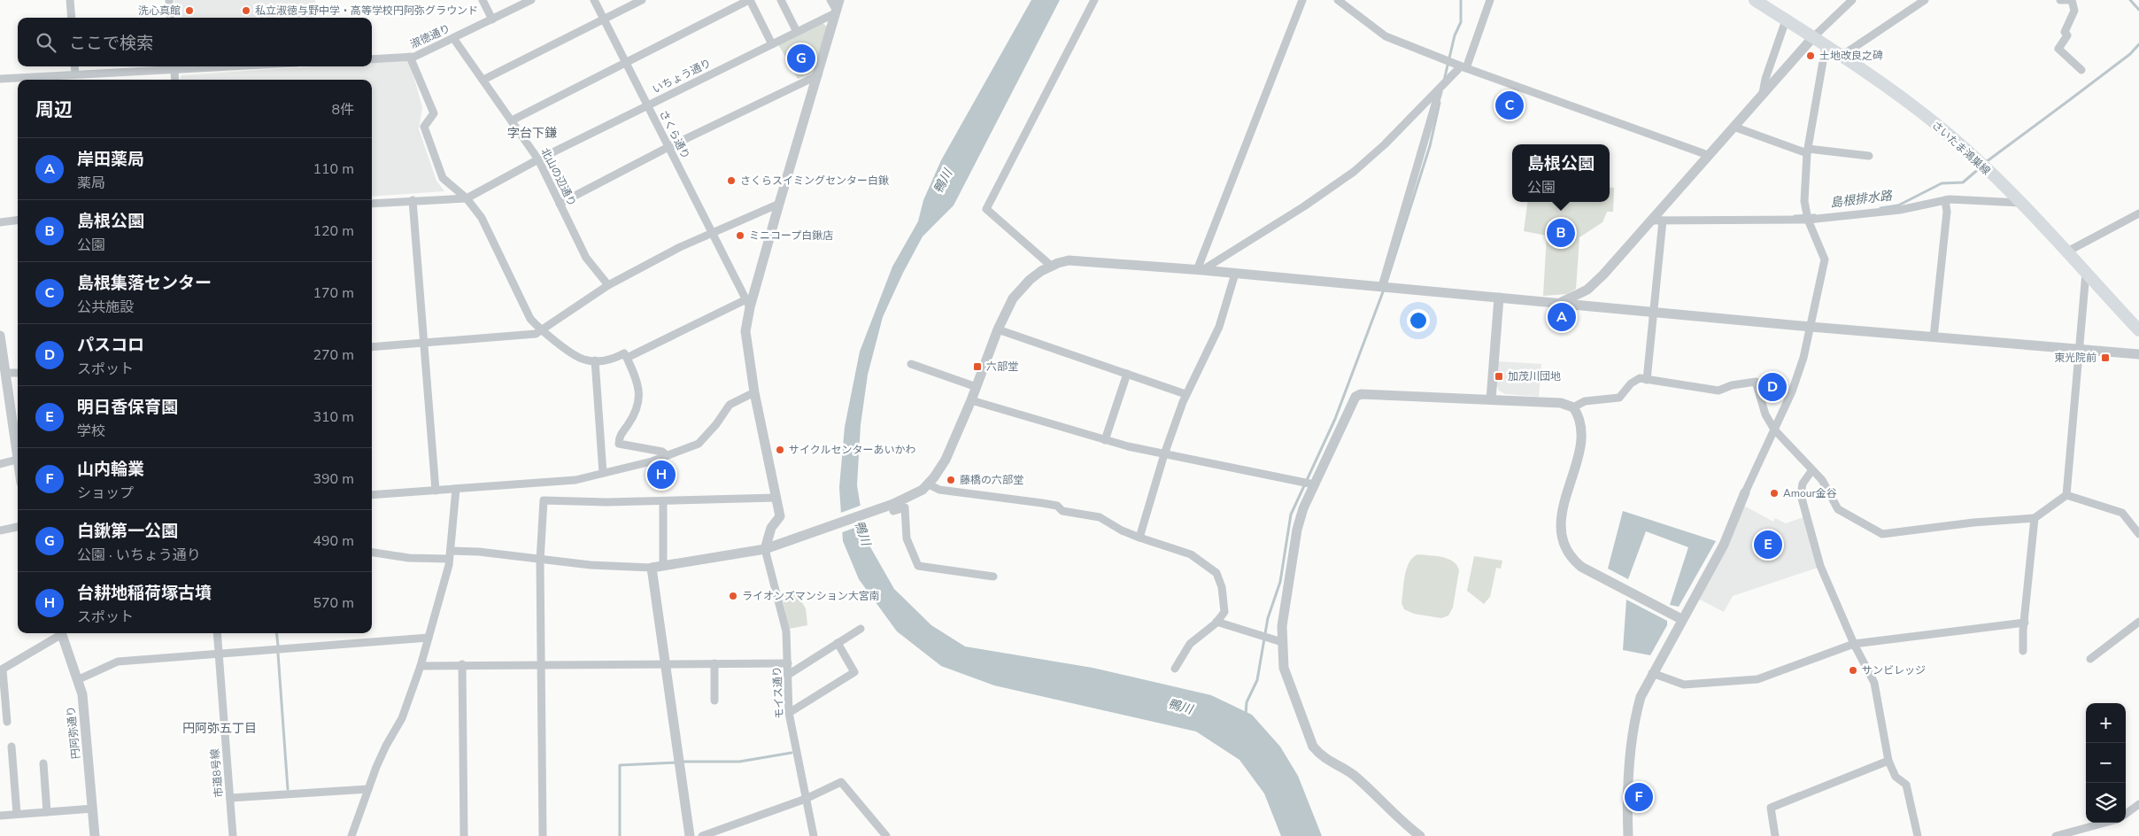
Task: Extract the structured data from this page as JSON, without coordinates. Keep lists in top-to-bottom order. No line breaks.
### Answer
{"streets":{"main road":["さいたま鴻巣線"],"street":["淑徳通り","いちょう通り","さくら通り","北山の辺通り","モイス通り","円阿弥通り","市道8号線"]},"crossings":[["淑徳通り","北山の辺通り"],["いちょう通り","さくら通り"],["いちょう通り","北山の辺通り"]],"districts":["字台下鎌","円阿弥五丁目"],"water":["鴨川","島根排水路"],"places":{"other":["洗心真館","私立淑徳与野中学・高等学校円阿弥グラウンド","土地改良之碑","さくらスイミングセンター白鍬","ミニコープ白鍬店","サイクルセンターあいかわ","藤橋の六部堂","Amour金谷","ライオンズマンション大宮南","サンビレッジ"],"transit":["東光院前","六部堂","加茂川団地"]},"page":{"search":"ここで検索","pins":["G","C","B","A","D","H","E","F"],"heading":["周辺","8件"],"list":[{"mark":"A","name":"岸田薬局","note":"薬局","value":"110 m"},{"mark":"B","name":"島根公園","note":"公園","value":"120 m"},{"mark":"C","name":"島根集落センター","note":"公共施設","value":"170 m"},{"mark":"D","name":"パスコロ","note":"スポット","value":"270 m"},{"mark":"E","name":"明日香保育園","note":"学校","value":"310 m"},{"mark":"F","name":"山内輪業","note":"ショップ","value":"390 m"},{"mark":"G","name":"白鍬第一公園","note":"公園 · いちょう通り","value":"490 m"},{"mark":"H","name":"台耕地稲荷塚古墳","note":"スポット","value":"570 m"}],"popup":["島根公園","公園"],"map_buttons":["+","−"]}}
